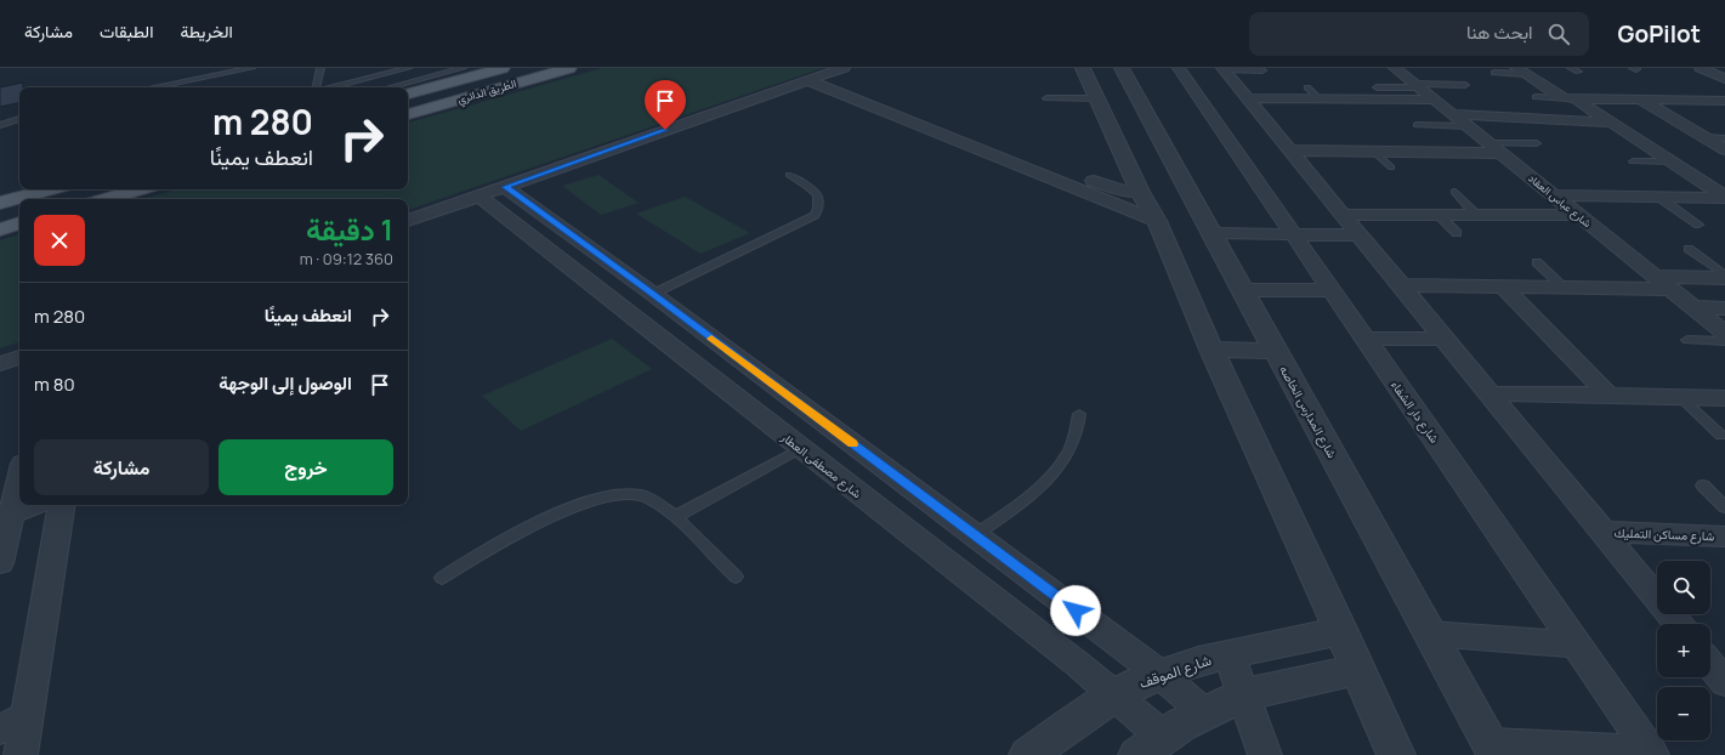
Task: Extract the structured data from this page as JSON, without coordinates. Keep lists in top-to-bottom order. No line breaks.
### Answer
{"streets":{"main road":["الطريق الدائري"],"street":["شارع عباس العقاد","شارع المدارس الخاصه","شارع دار الشفاء","شارع مصطفى العطار","شارع مساكن التمليك","شارع الموقف"]},"crossings":[["شارع المدارس الخاصه","شارع الموقف"],["شارع دار الشفاء","شارع مساكن التمليك"],["شارع مصطفى العطار","شارع الموقف"]],"page":{"header":"GoPilot","search":"ابحث هنا","nav":["الخريطة","الطبقات","مشاركة"],"turn":["280 m","انعطف يمينًا"],"heading":["1 دقيقة","360 m · 09:12"],"list":[{"name":"انعطف يمينًا","value":"280 m"},{"name":"الوصول إلى الوجهة","value":"80 m"}],"buttons":["خروج","مشاركة"],"map_buttons":["+","−"]}}
